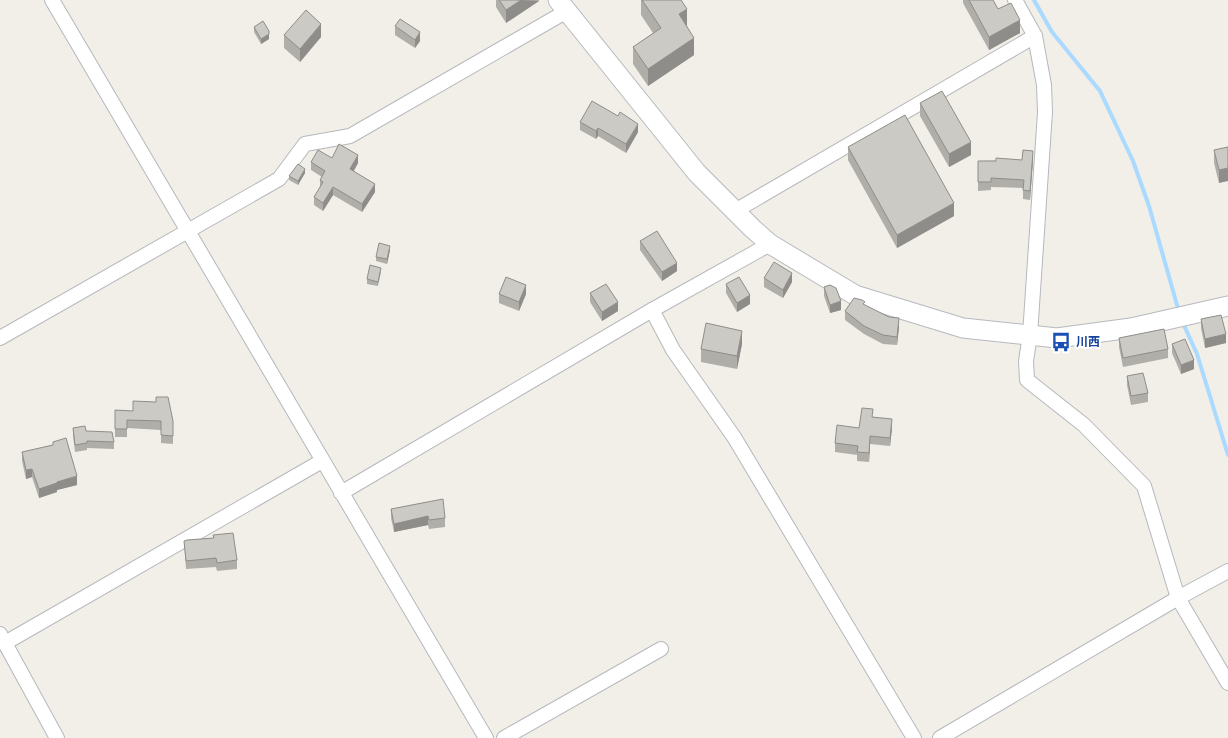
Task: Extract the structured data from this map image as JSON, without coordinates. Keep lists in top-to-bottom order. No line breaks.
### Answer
{"places":{"bus stop":["川西"]}}
